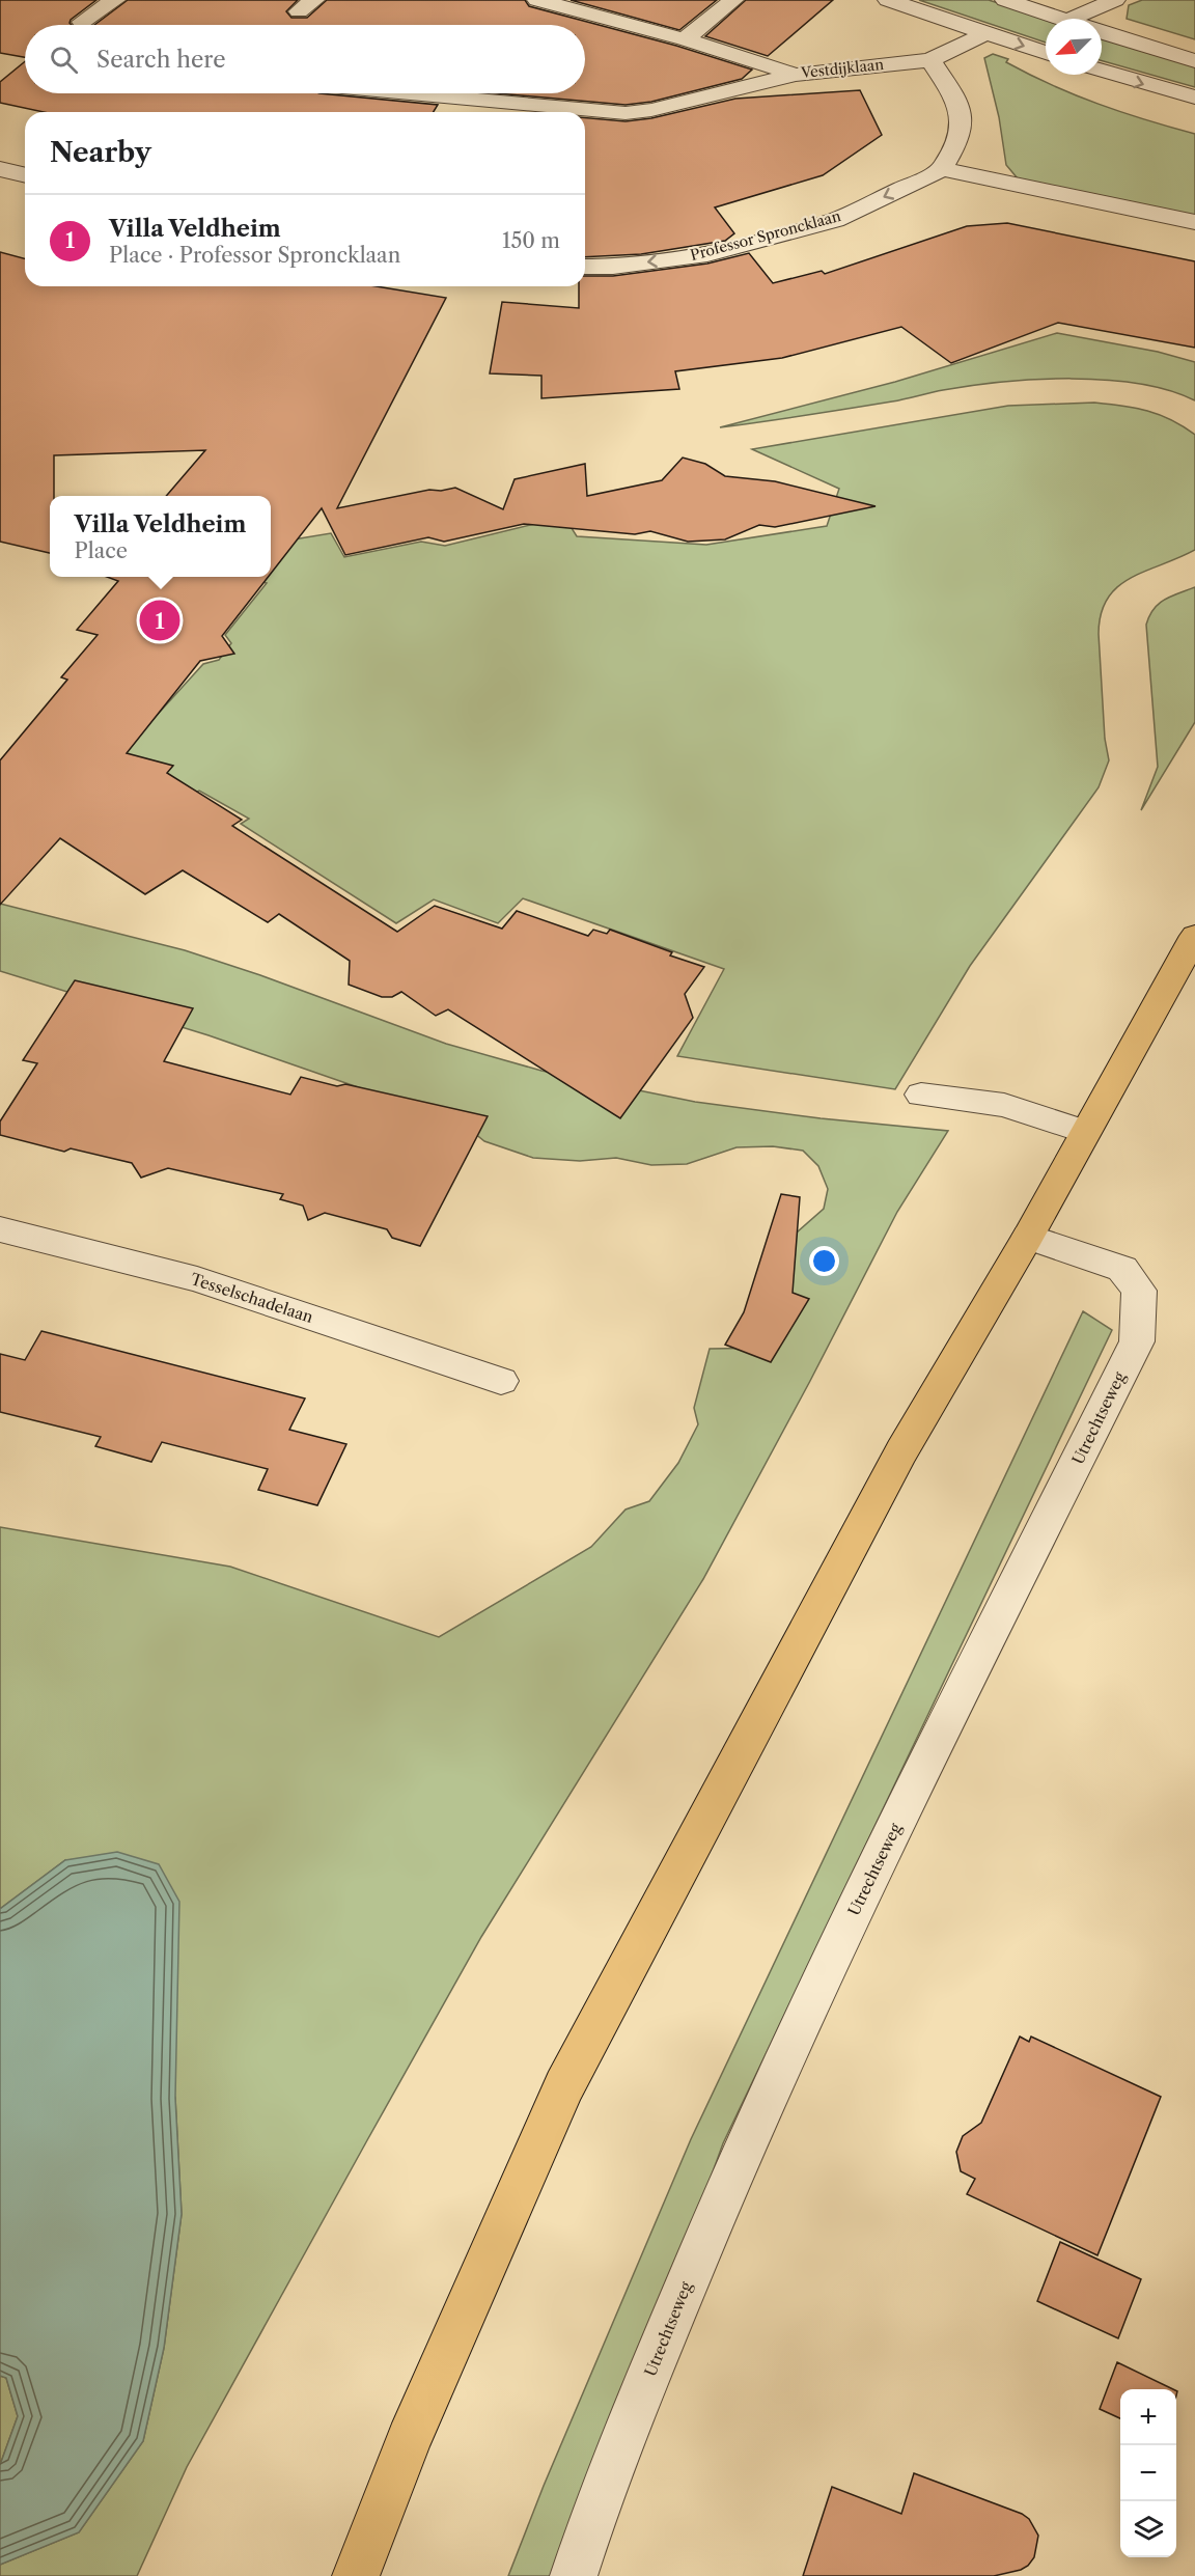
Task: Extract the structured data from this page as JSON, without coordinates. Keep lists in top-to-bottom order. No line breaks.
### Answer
{"streets":{"street":["Vestdijklaan","Professor Sproncklaan","Tesselschadelaan","Utrechtseweg"]},"north":"bottom left","page":{"search":"Search here","heading":"Nearby","list":[{"mark":"1","name":"Villa Veldheim","note":"Place · Professor Sproncklaan","value":"150 m"}],"popup":["Villa Veldheim","Place"],"pins":"1","map_buttons":["+","−"]}}
